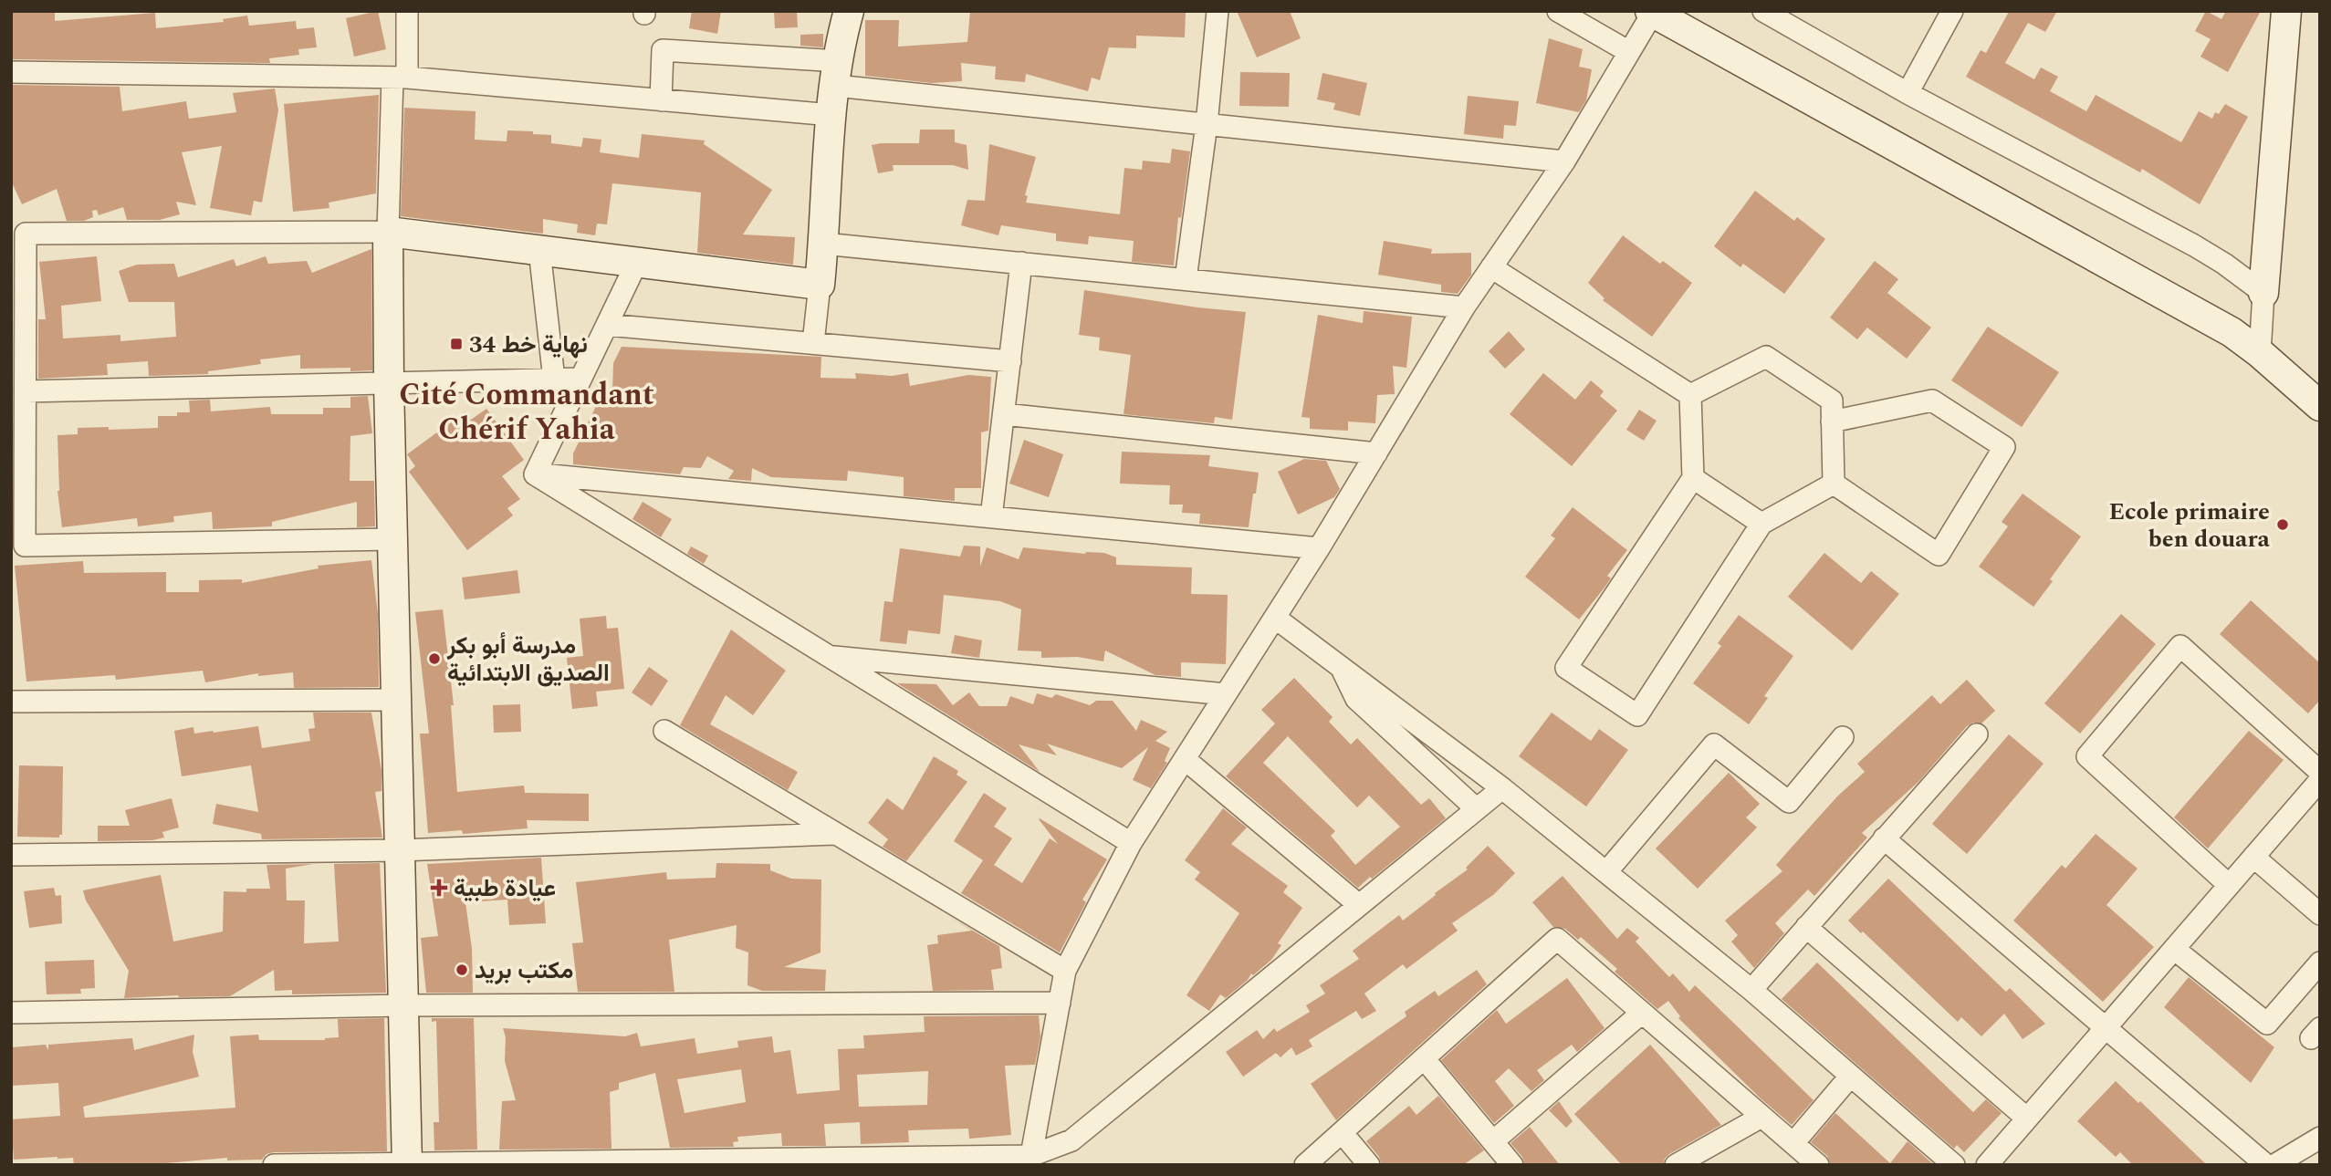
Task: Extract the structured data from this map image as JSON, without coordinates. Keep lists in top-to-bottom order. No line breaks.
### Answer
{"districts":["Cité Commandant Chérif Yahia"],"places":{"transit":["نهاية خط 34"],"other":["Ecole primaire ben douara","مدرسة أبو بكر الصديق الابتدائية","مكتب بريد"],"health":["عيادة طبية"]}}
